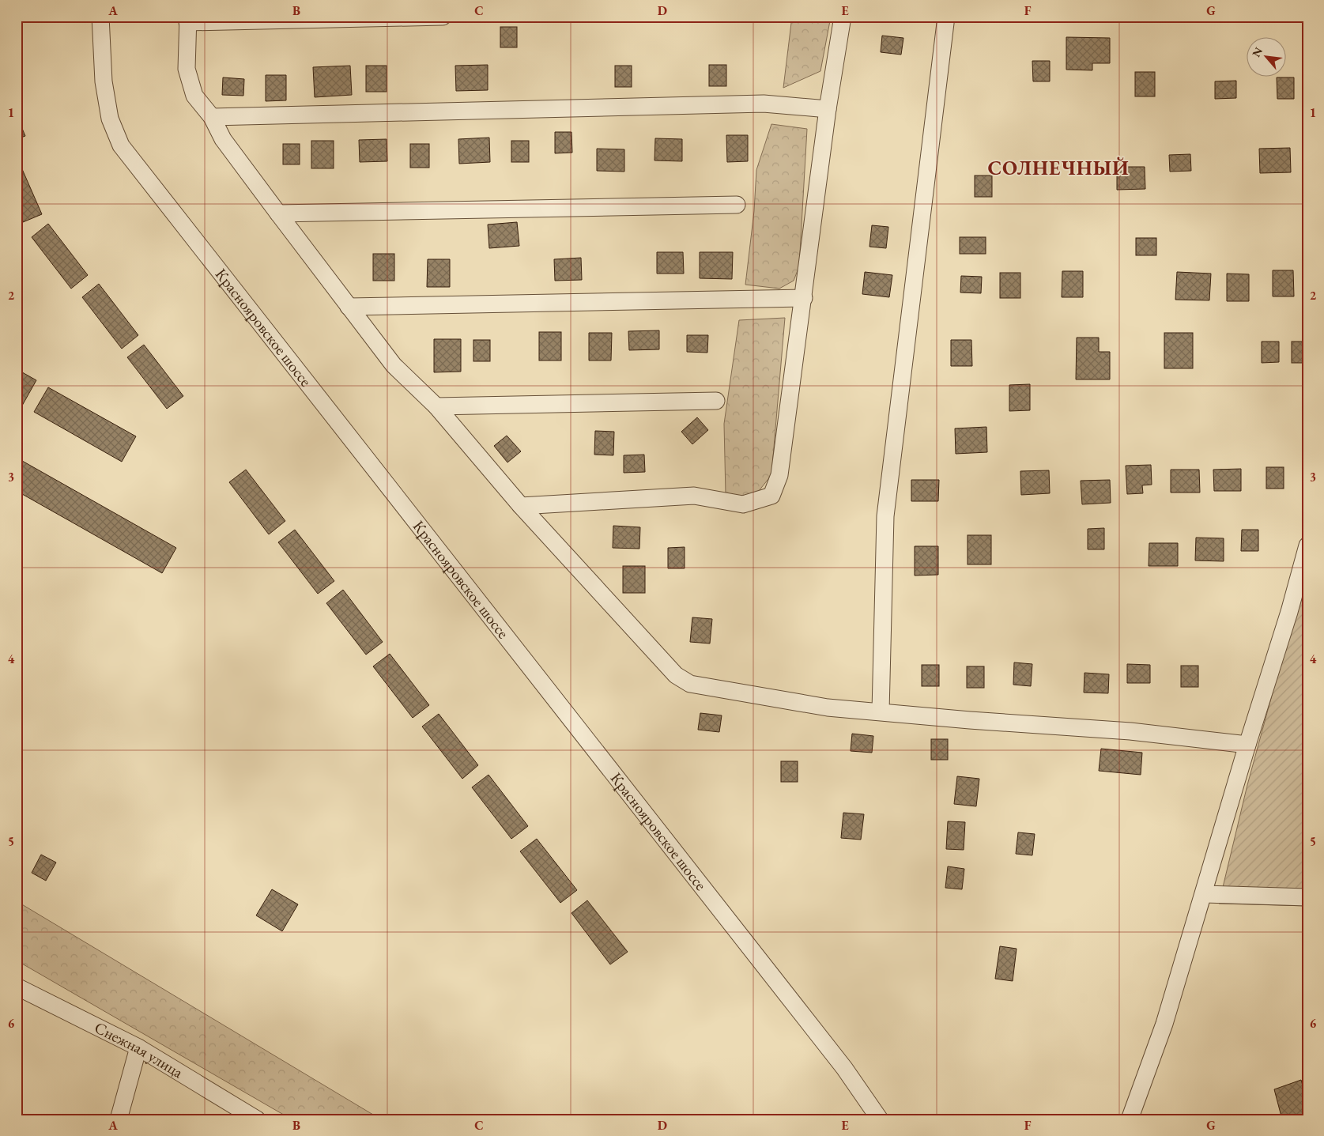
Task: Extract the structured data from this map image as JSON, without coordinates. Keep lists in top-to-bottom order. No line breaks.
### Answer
{"streets":{"street":["Краснояровское шоссе","Снежная улица"]},"districts":["СОЛНЕЧНЫЙ"],"north":"top left","grid":{"columns":["A","B","C","D","E","F","G"],"rows":["1","2","3","4","5","6"]}}
